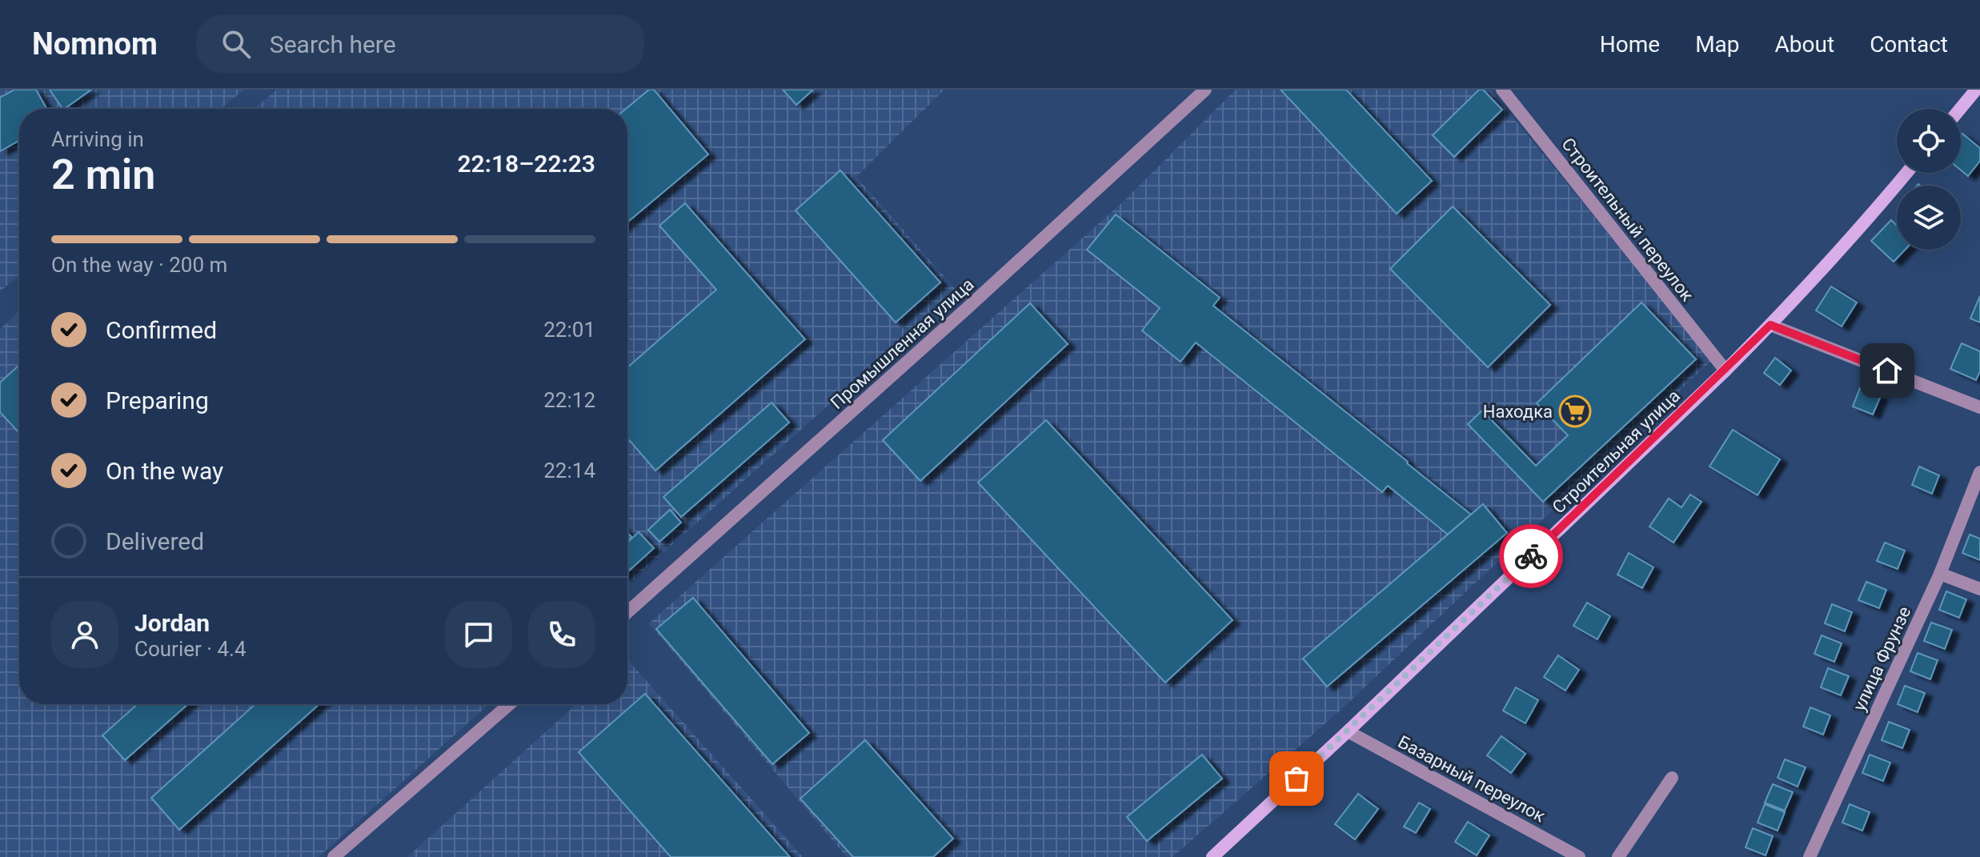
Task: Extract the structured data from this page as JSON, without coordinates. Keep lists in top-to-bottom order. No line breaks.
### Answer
{"streets":{"main road":["Строительная улица"],"street":["Строительный переулок","Промышленная улица","улица Фрунзе","Базарный переулок"]},"crossings":[["Строительный переулок","Строительная улица"],["Строительная улица","Базарный переулок"]],"places":{"supermarket":["Находка"]},"page":{"header":"Nomnom","search":"Search here","nav":["Home","Map","About","Contact"],"heading":["2 min","Arriving in","22:18–22:23"],"panel":["Jordan","Courier · 4.4"],"bar":"On the way · 200 m","list":[["Confirmed","22:01"],["Preparing","22:12"],["On the way","22:14"],"Delivered"]}}
